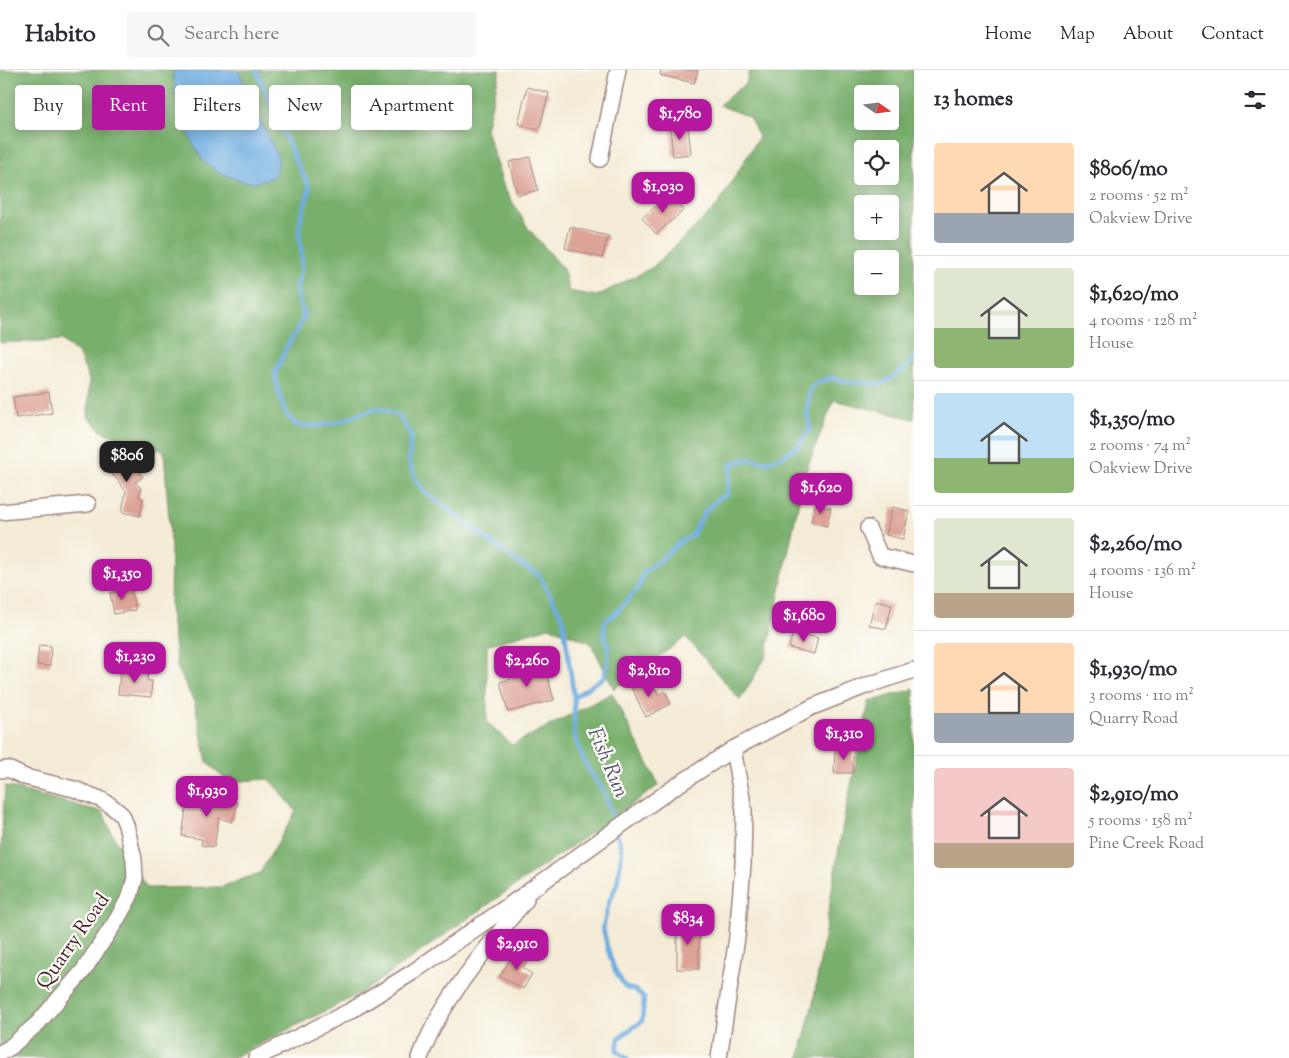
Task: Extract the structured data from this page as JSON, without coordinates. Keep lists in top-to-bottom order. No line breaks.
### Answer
{"streets":{"street":["Quarry Road"]},"water":["Fish Run"],"north":"right","page":{"header":"Habito","search":"Search here","nav":["Home","Map","About","Contact"],"heading":"13 homes","map_buttons":["+","−"],"chip":["Buy","Rent","Filters","New","Apartment"],"price":["$1,780","$1,030","$806","$1,620","$1,350","$1,680","$1,230","$2,260","$2,810","$1,310","$1,930","$834","$2,910"],"list":[{"name":"$806/mo","note":"2 rooms · 52 m² · Oakview Drive"},{"name":"$1,620/mo","note":"4 rooms · 128 m² · House"},{"name":"$1,350/mo","note":"2 rooms · 74 m² · Oakview Drive"},{"name":"$2,260/mo","note":"4 rooms · 136 m² · House"},{"name":"$1,930/mo","note":"3 rooms · 110 m² · Quarry Road"},{"name":"$2,910/mo","note":"5 rooms · 158 m² · Pine Creek Road"}]}}
